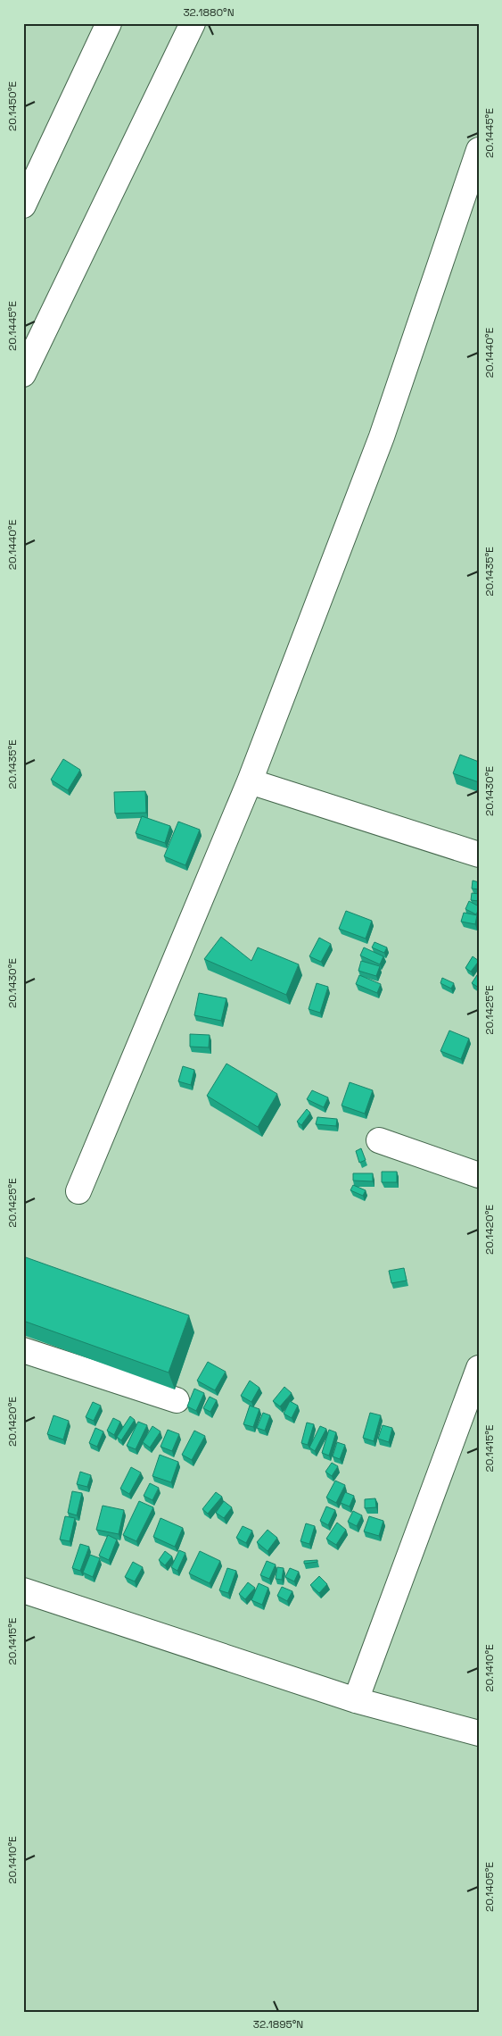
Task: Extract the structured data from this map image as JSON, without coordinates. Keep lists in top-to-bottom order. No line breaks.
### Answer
{"coordinates":["32.1880°N","20.1450°E","20.1445°E","20.1440°E","20.1435°E","20.1430°E","20.1425°E","20.1420°E","20.1415°E","20.1410°E","20.1405°E","32.1895°N"]}
